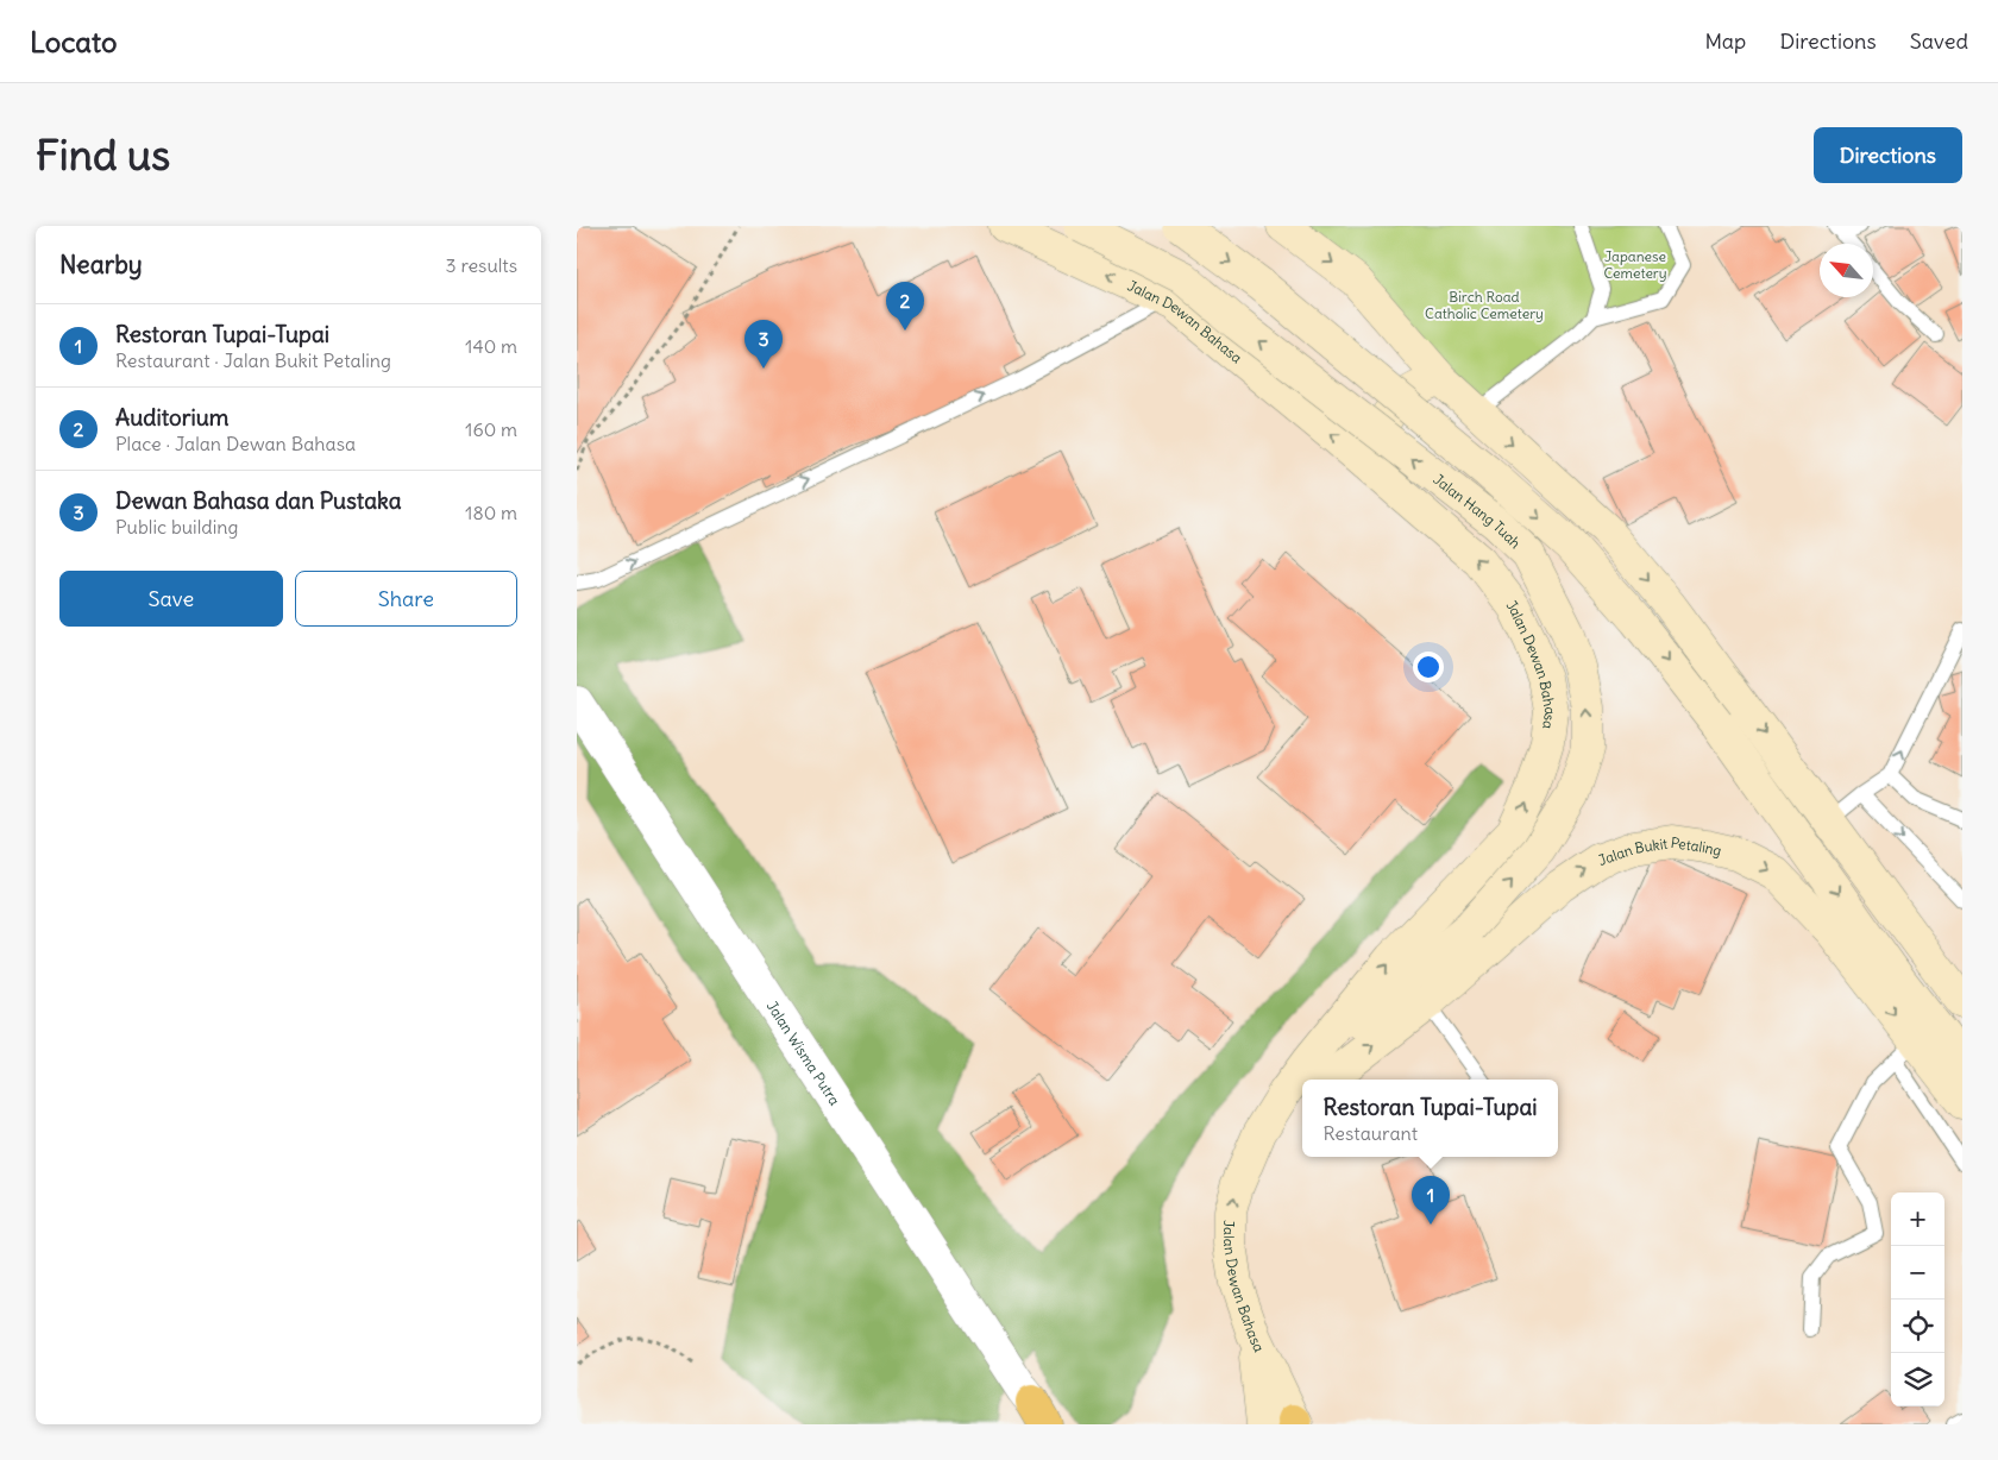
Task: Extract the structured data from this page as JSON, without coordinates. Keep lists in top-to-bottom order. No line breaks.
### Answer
{"streets":{"main road":["Jalan Dewan Bahasa","Jalan Hang Tuah","Jalan Bukit Petaling"],"street":["Jalan Wisma Putra"]},"crossings":[["Jalan Dewan Bahasa","Jalan Hang Tuah"],["Jalan Dewan Bahasa","Jalan Bukit Petaling"],["Jalan Hang Tuah","Jalan Bukit Petaling"]],"parks":["Japanese Cemetery","Birch Road Catholic Cemetery"],"north":"top left","page":{"header":"Locato","nav":["Map","Directions","Saved"],"buttons":["Directions",["Save","Share"]],"title":"Find us","heading":["Nearby","3 results"],"pins":["2","3","1"],"list":[{"mark":"1","name":"Restoran Tupai-Tupai","note":"Restaurant · Jalan Bukit Petaling","value":"140 m"},{"mark":"2","name":"Auditorium","note":"Place · Jalan Dewan Bahasa","value":"160 m"},{"mark":"3","name":"Dewan Bahasa dan Pustaka","note":"Public building","value":"180 m"}],"popup":["Restoran Tupai-Tupai","Restaurant"],"map_buttons":["+","−"]}}
